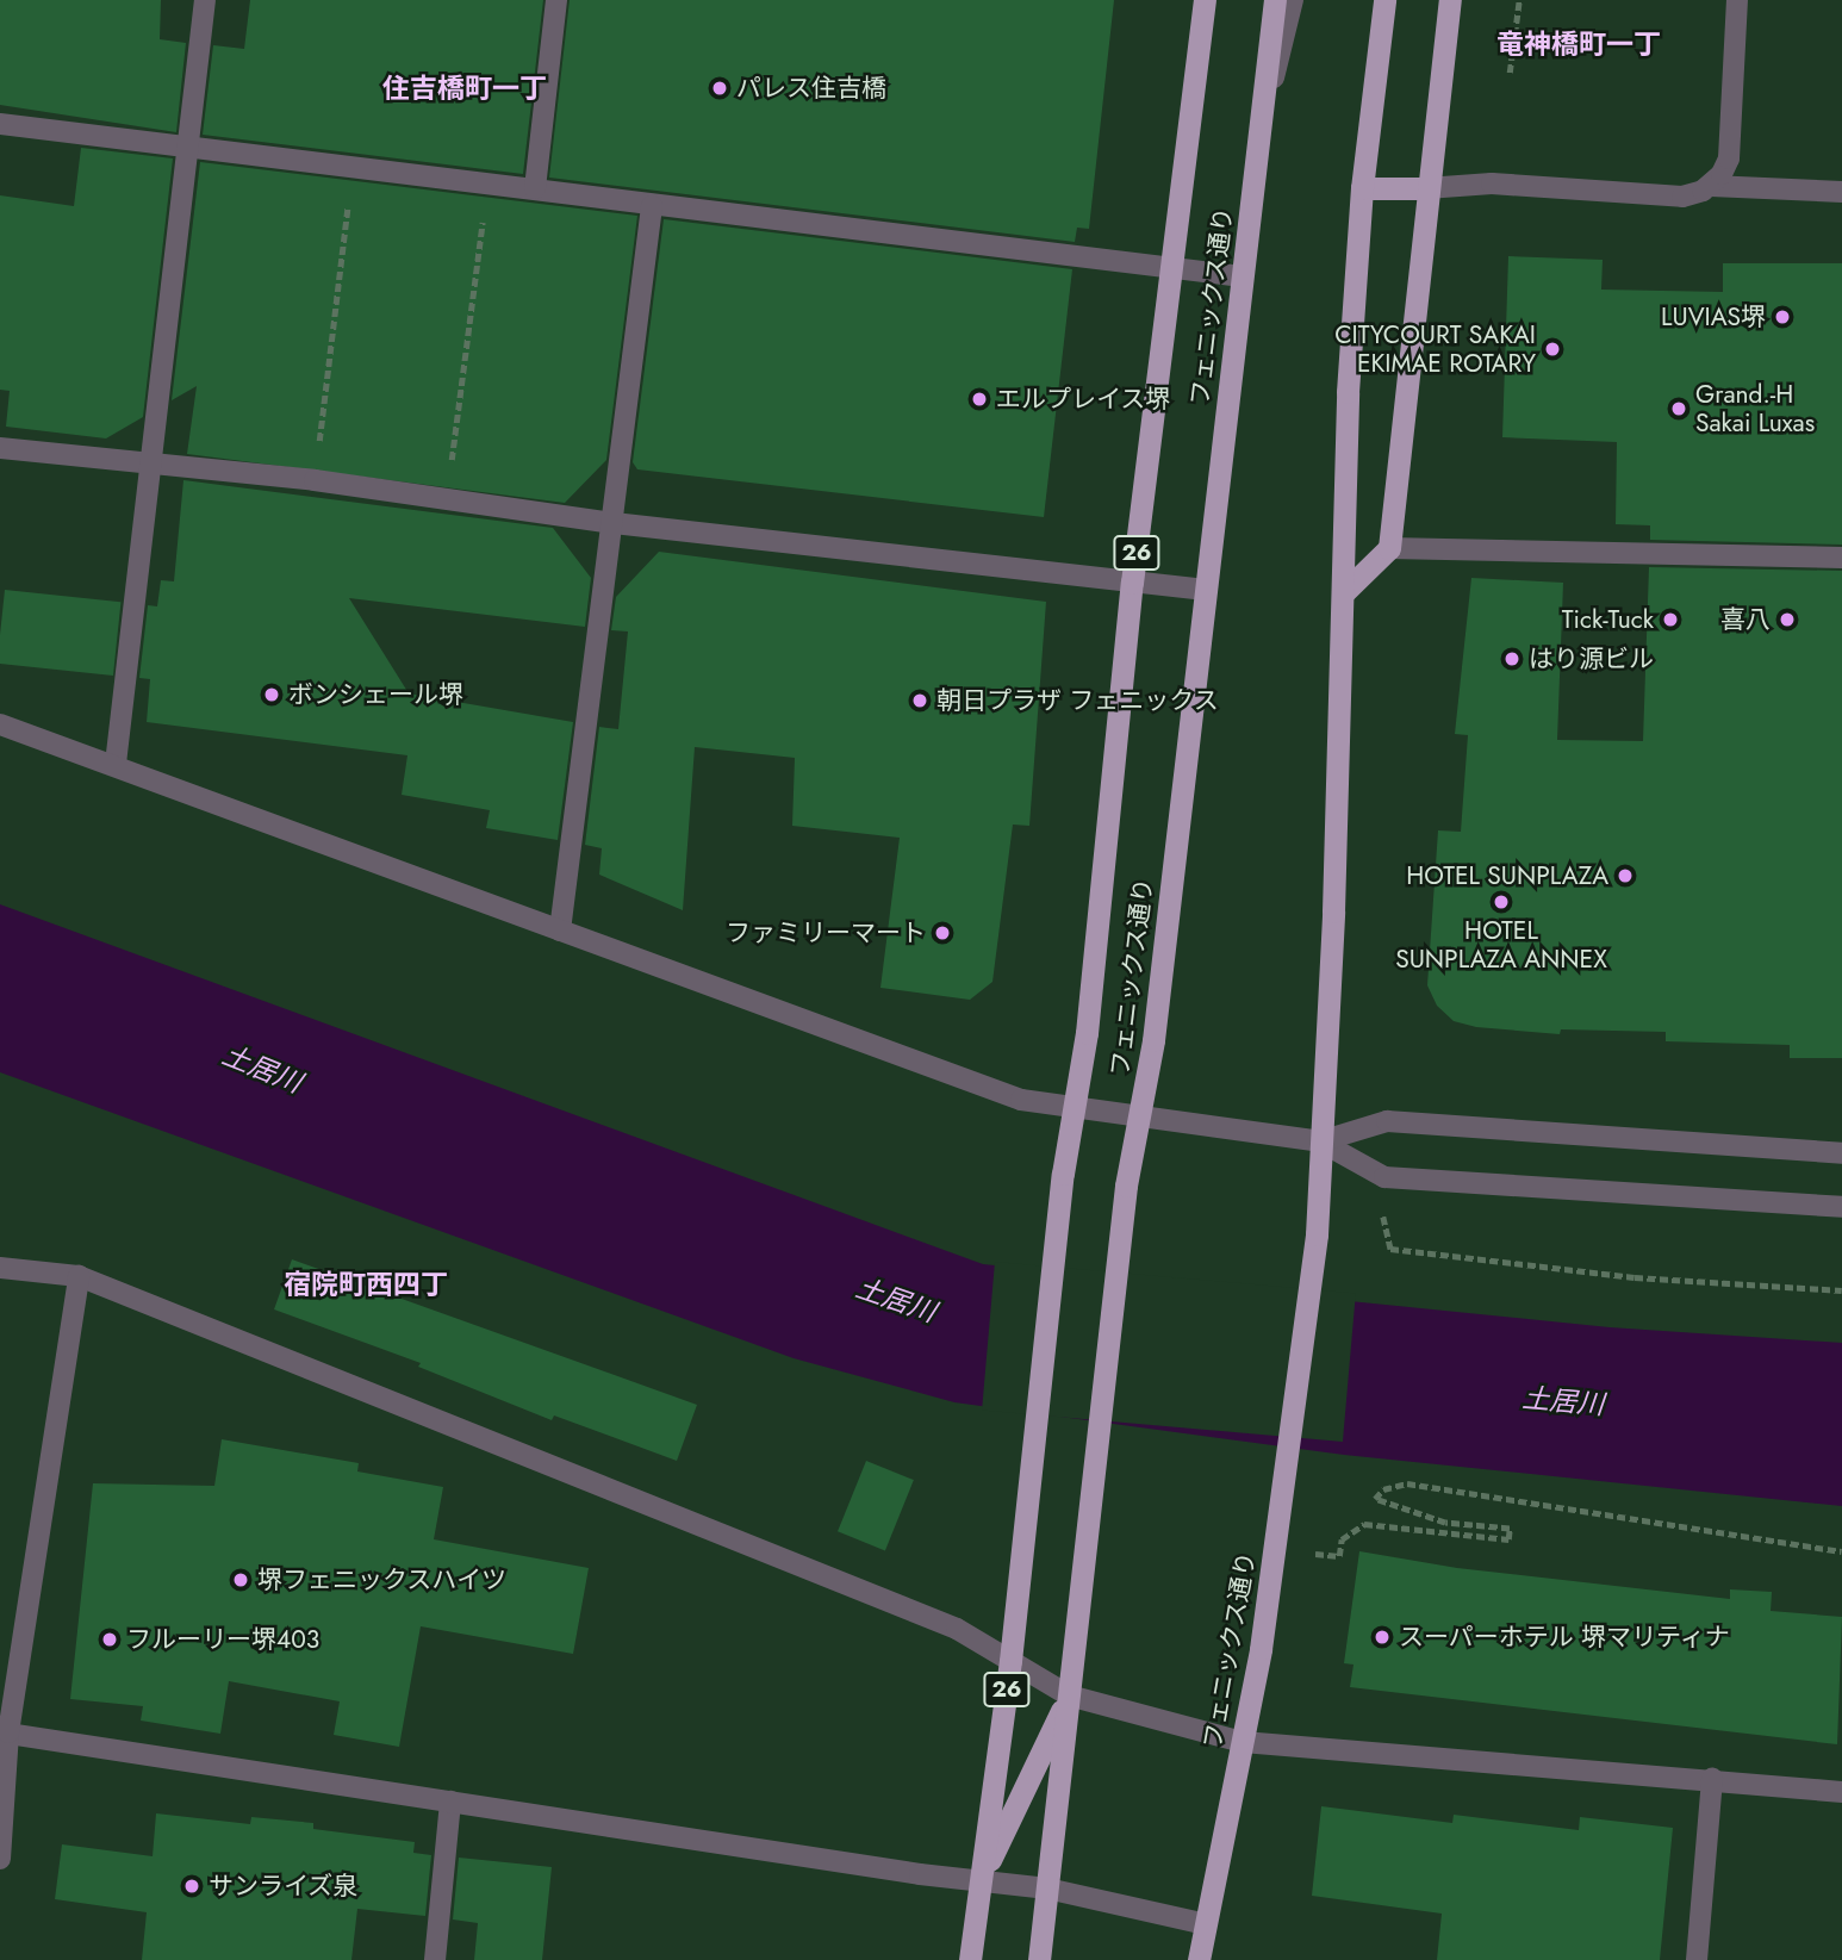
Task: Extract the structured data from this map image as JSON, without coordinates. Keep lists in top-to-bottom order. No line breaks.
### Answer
{"streets":{"highway":["フェニックス通り","26"]},"crossings":[["フェニックス通り","26"]],"districts":["竜神橋町一丁","住吉橋町一丁","宿院町西四丁"],"water":["土居川"],"places":["パレス住吉橋","LUVIAS堺","CITYCOURT SAKAI EKIMAE ROTARY","エルプレイス堺","Grand.-H Sakai Luxas","Tick-Tuck","喜八","はり源ビル","ボンシェール堺","朝日プラザ フェニックス","HOTEL SUNPLAZA","HOTEL SUNPLAZA ANNEX","ファミリーマート","堺フェニックスハイツ","スーパーホテル 堺マリティナ","フルーリー堺403","サンライズ泉"]}
